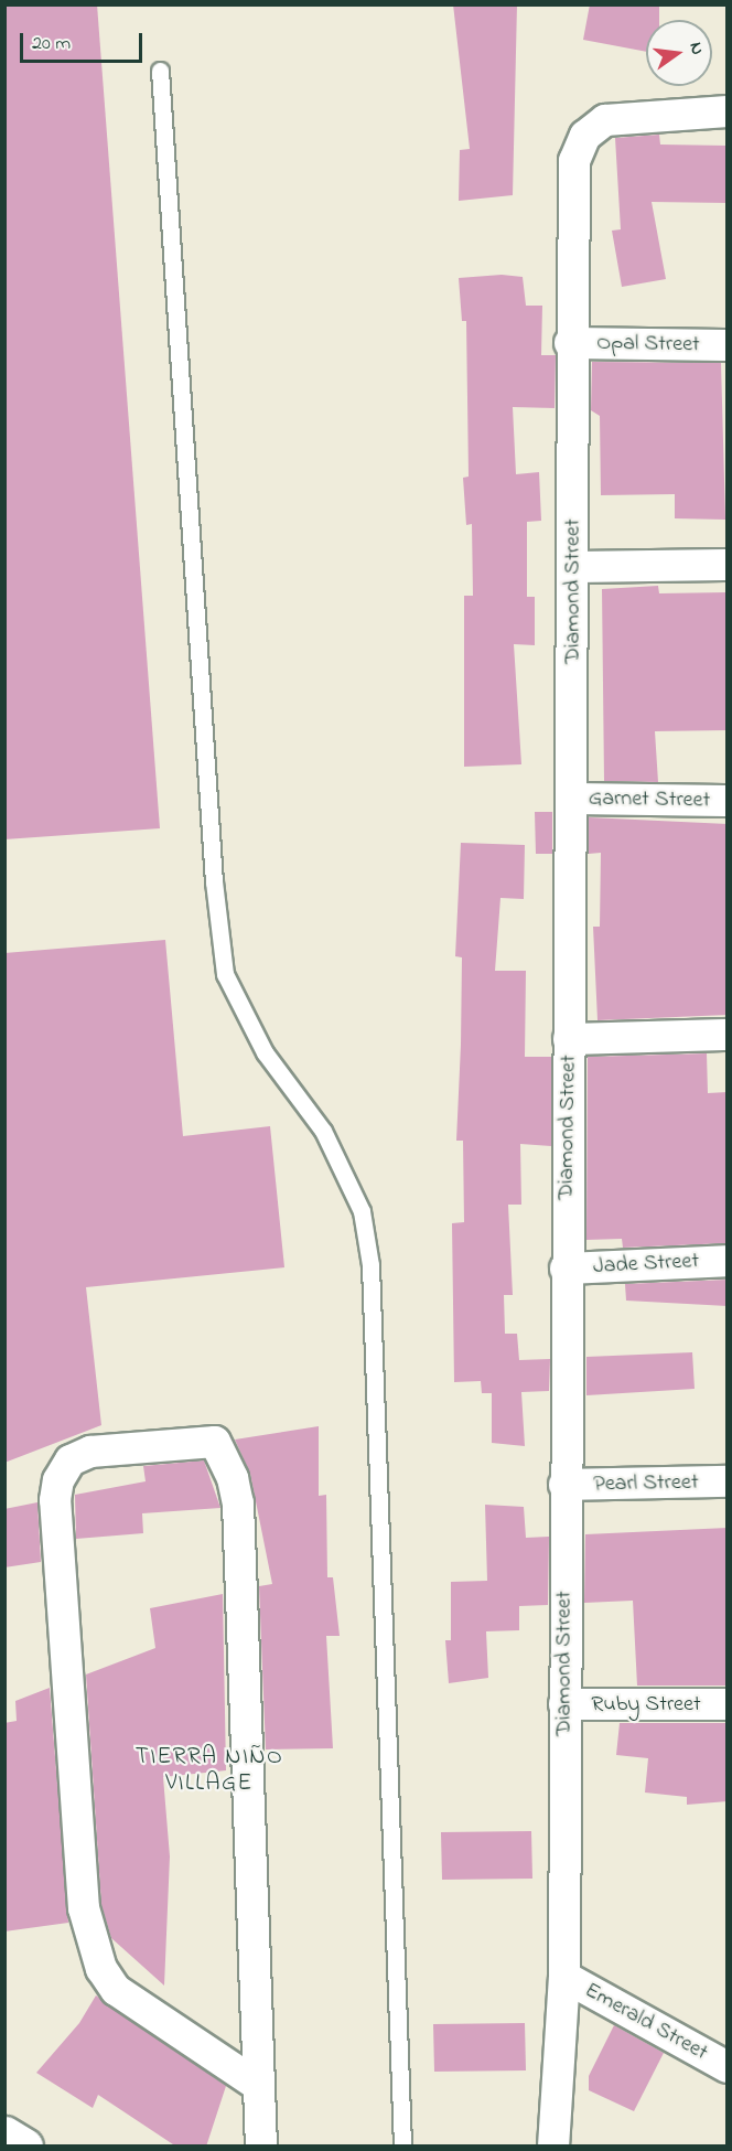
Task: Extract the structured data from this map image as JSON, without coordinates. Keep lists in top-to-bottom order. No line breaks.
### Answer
{"streets":{"street":["Opal Street","Diamond Street","Garnet Street","Jade Street","Pearl Street","Ruby Street","Emerald Street"]},"crossings":[["Opal Street","Diamond Street"],["Diamond Street","Garnet Street"],["Diamond Street","Jade Street"],["Diamond Street","Pearl Street"],["Diamond Street","Ruby Street"],["Diamond Street","Emerald Street"]],"districts":["TIERRA NIÑO VILLAGE"],"scale_bar":"20 m","north":"right"}
